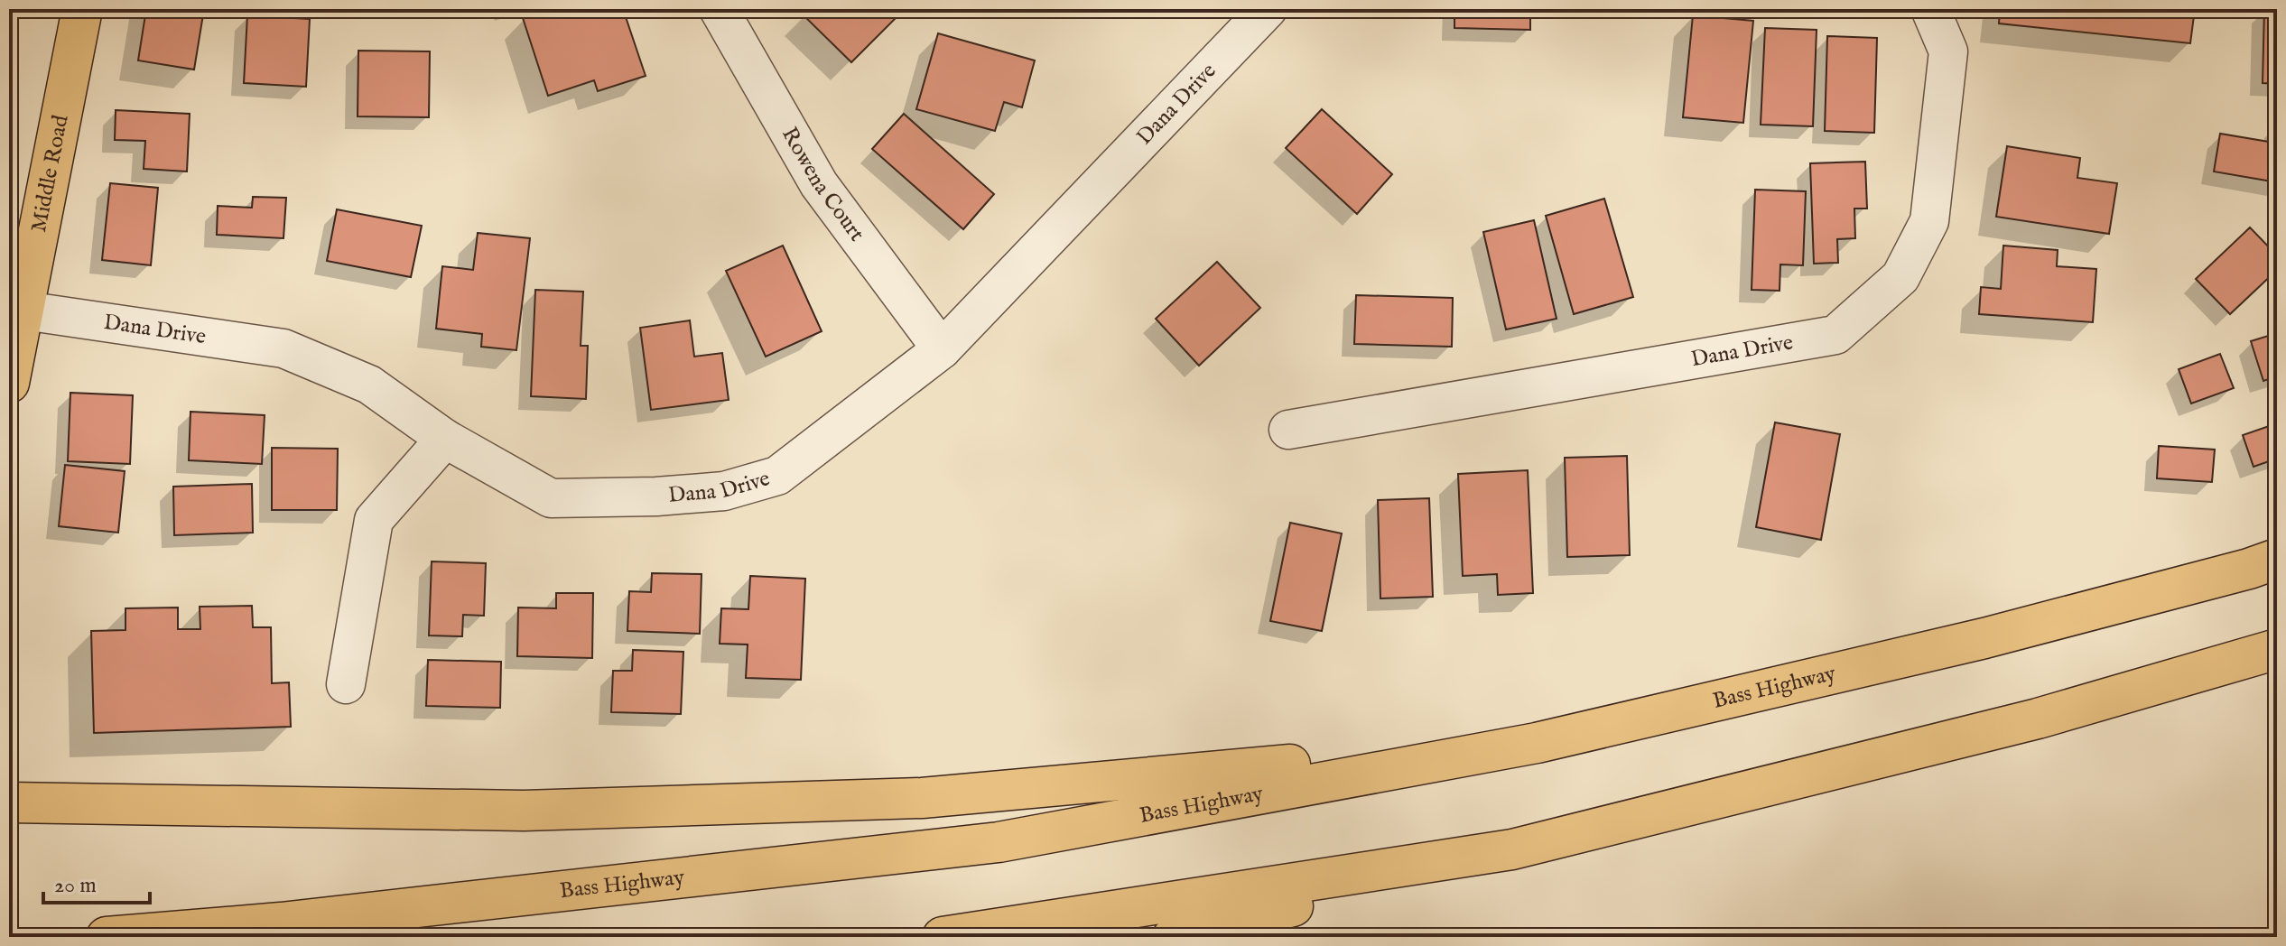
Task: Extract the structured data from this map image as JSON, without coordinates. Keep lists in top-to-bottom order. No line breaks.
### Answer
{"streets":{"main road":["Middle Road","Bass Highway"],"street":["Dana Drive","Rowena Court"]},"crossings":[["Dana Drive","Middle Road"],["Dana Drive","Rowena Court"]],"scale_bar":"20 m"}
